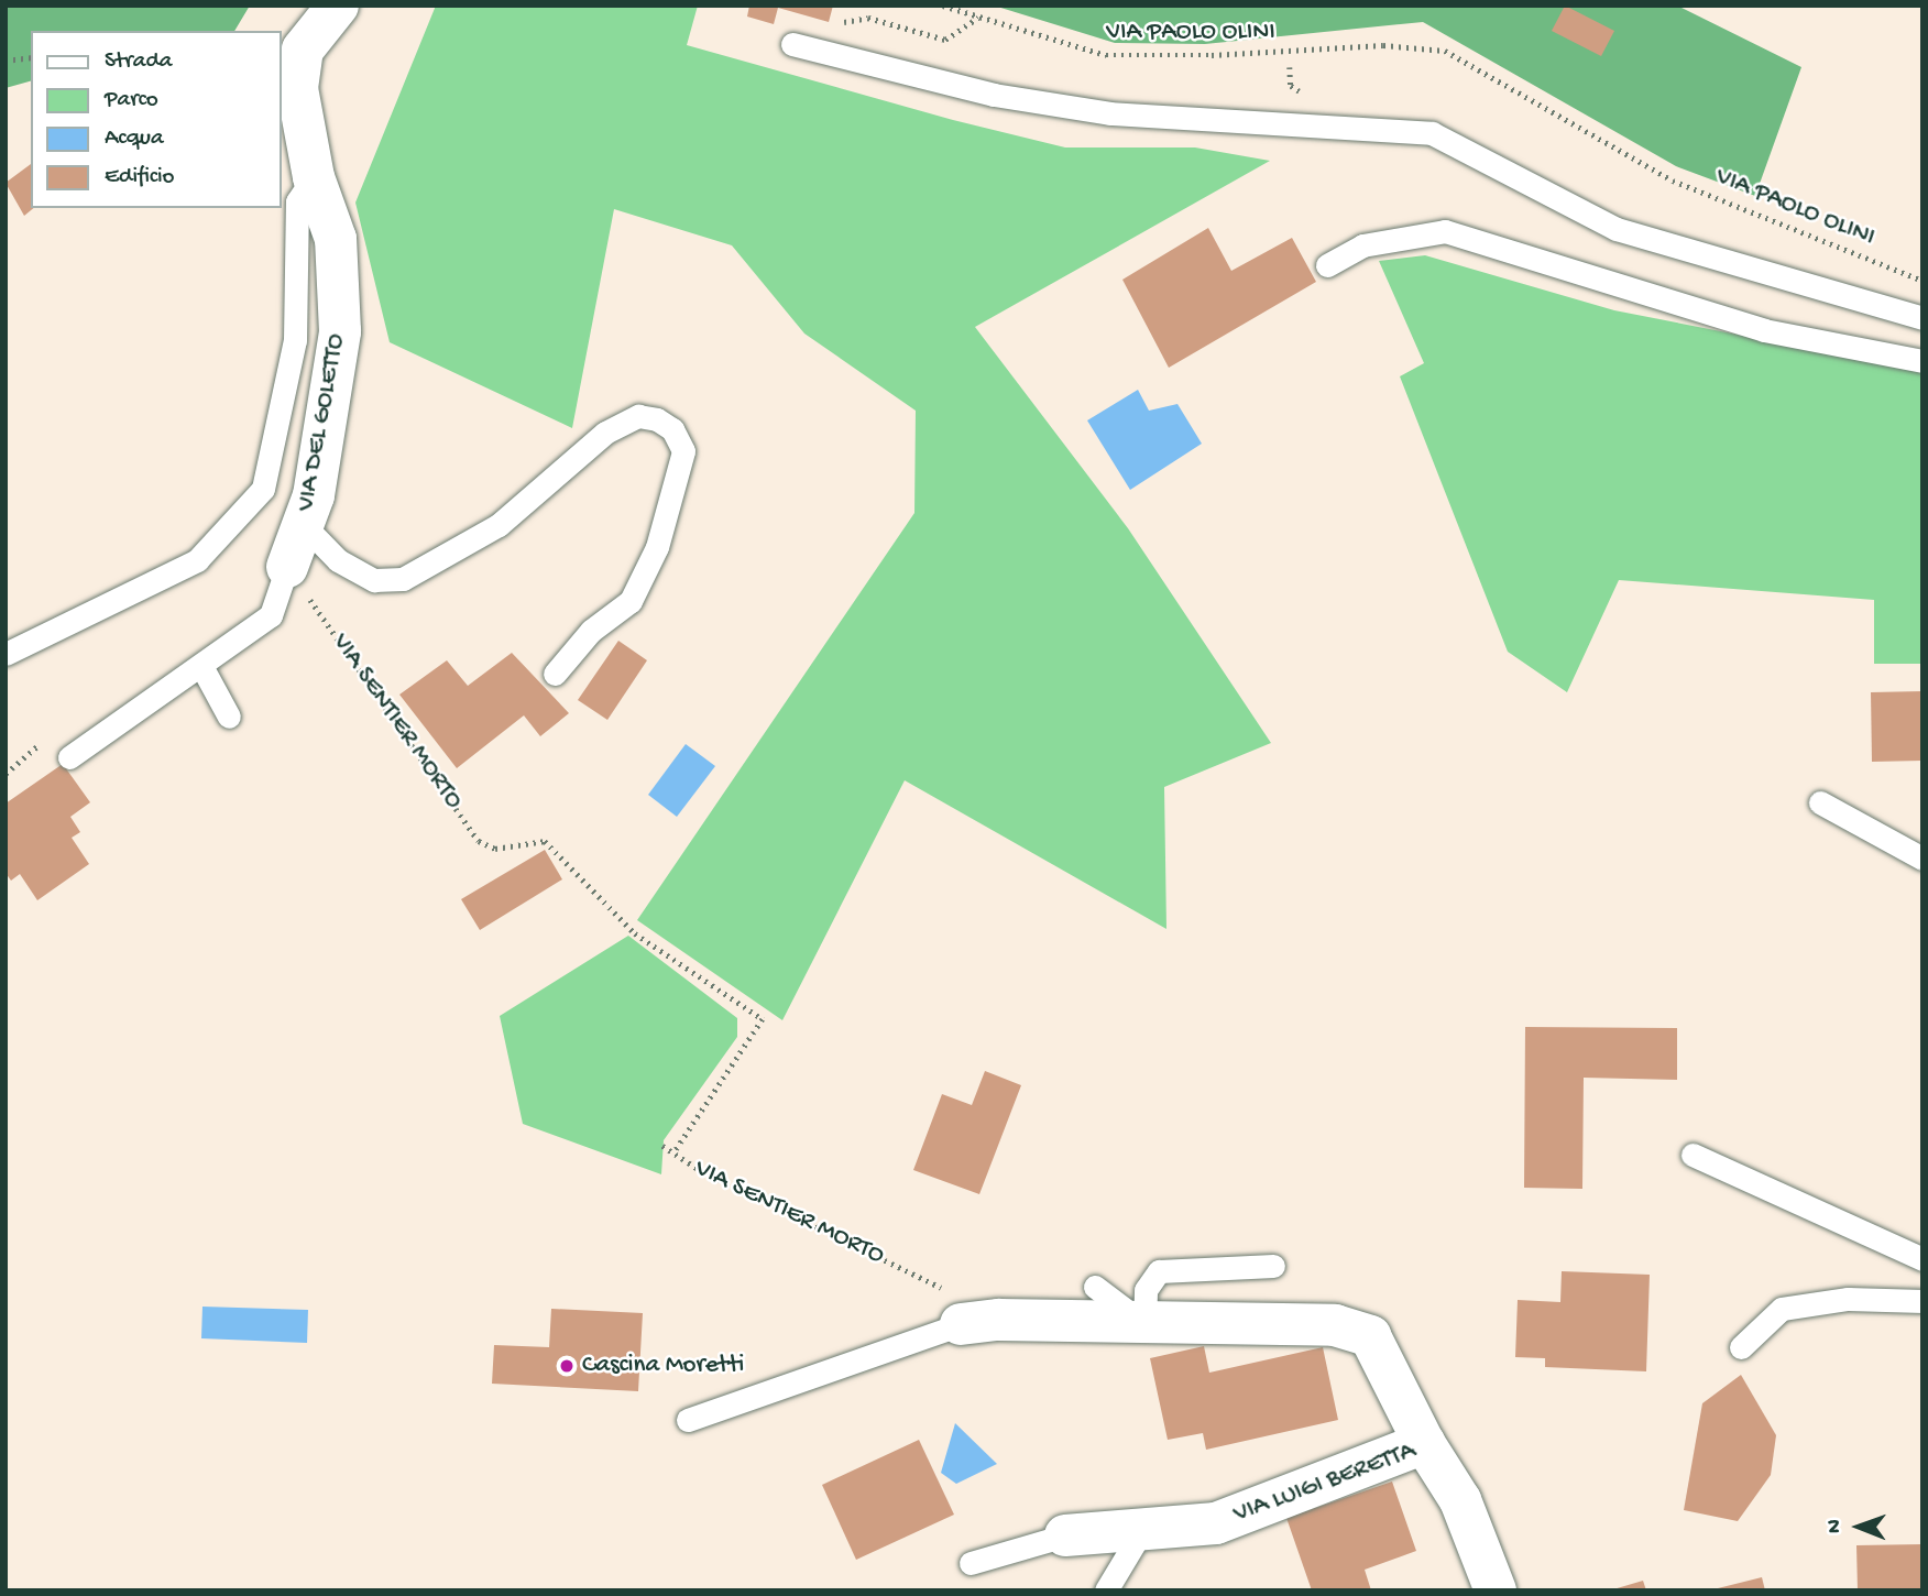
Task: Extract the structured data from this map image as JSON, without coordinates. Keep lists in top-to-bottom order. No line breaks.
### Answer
{"streets":{"street":["VIA DEL GOLETTO","VIA LUIGI BERETTA"],"path":["VIA PAOLO OLINI","VIA SENTIER MORTO"]},"crossings":[["VIA DEL GOLETTO","VIA SENTIER MORTO"]],"places":["Cascina Moretti"],"legend":["Strada","Parco","Acqua","Edificio"],"north":"left"}
